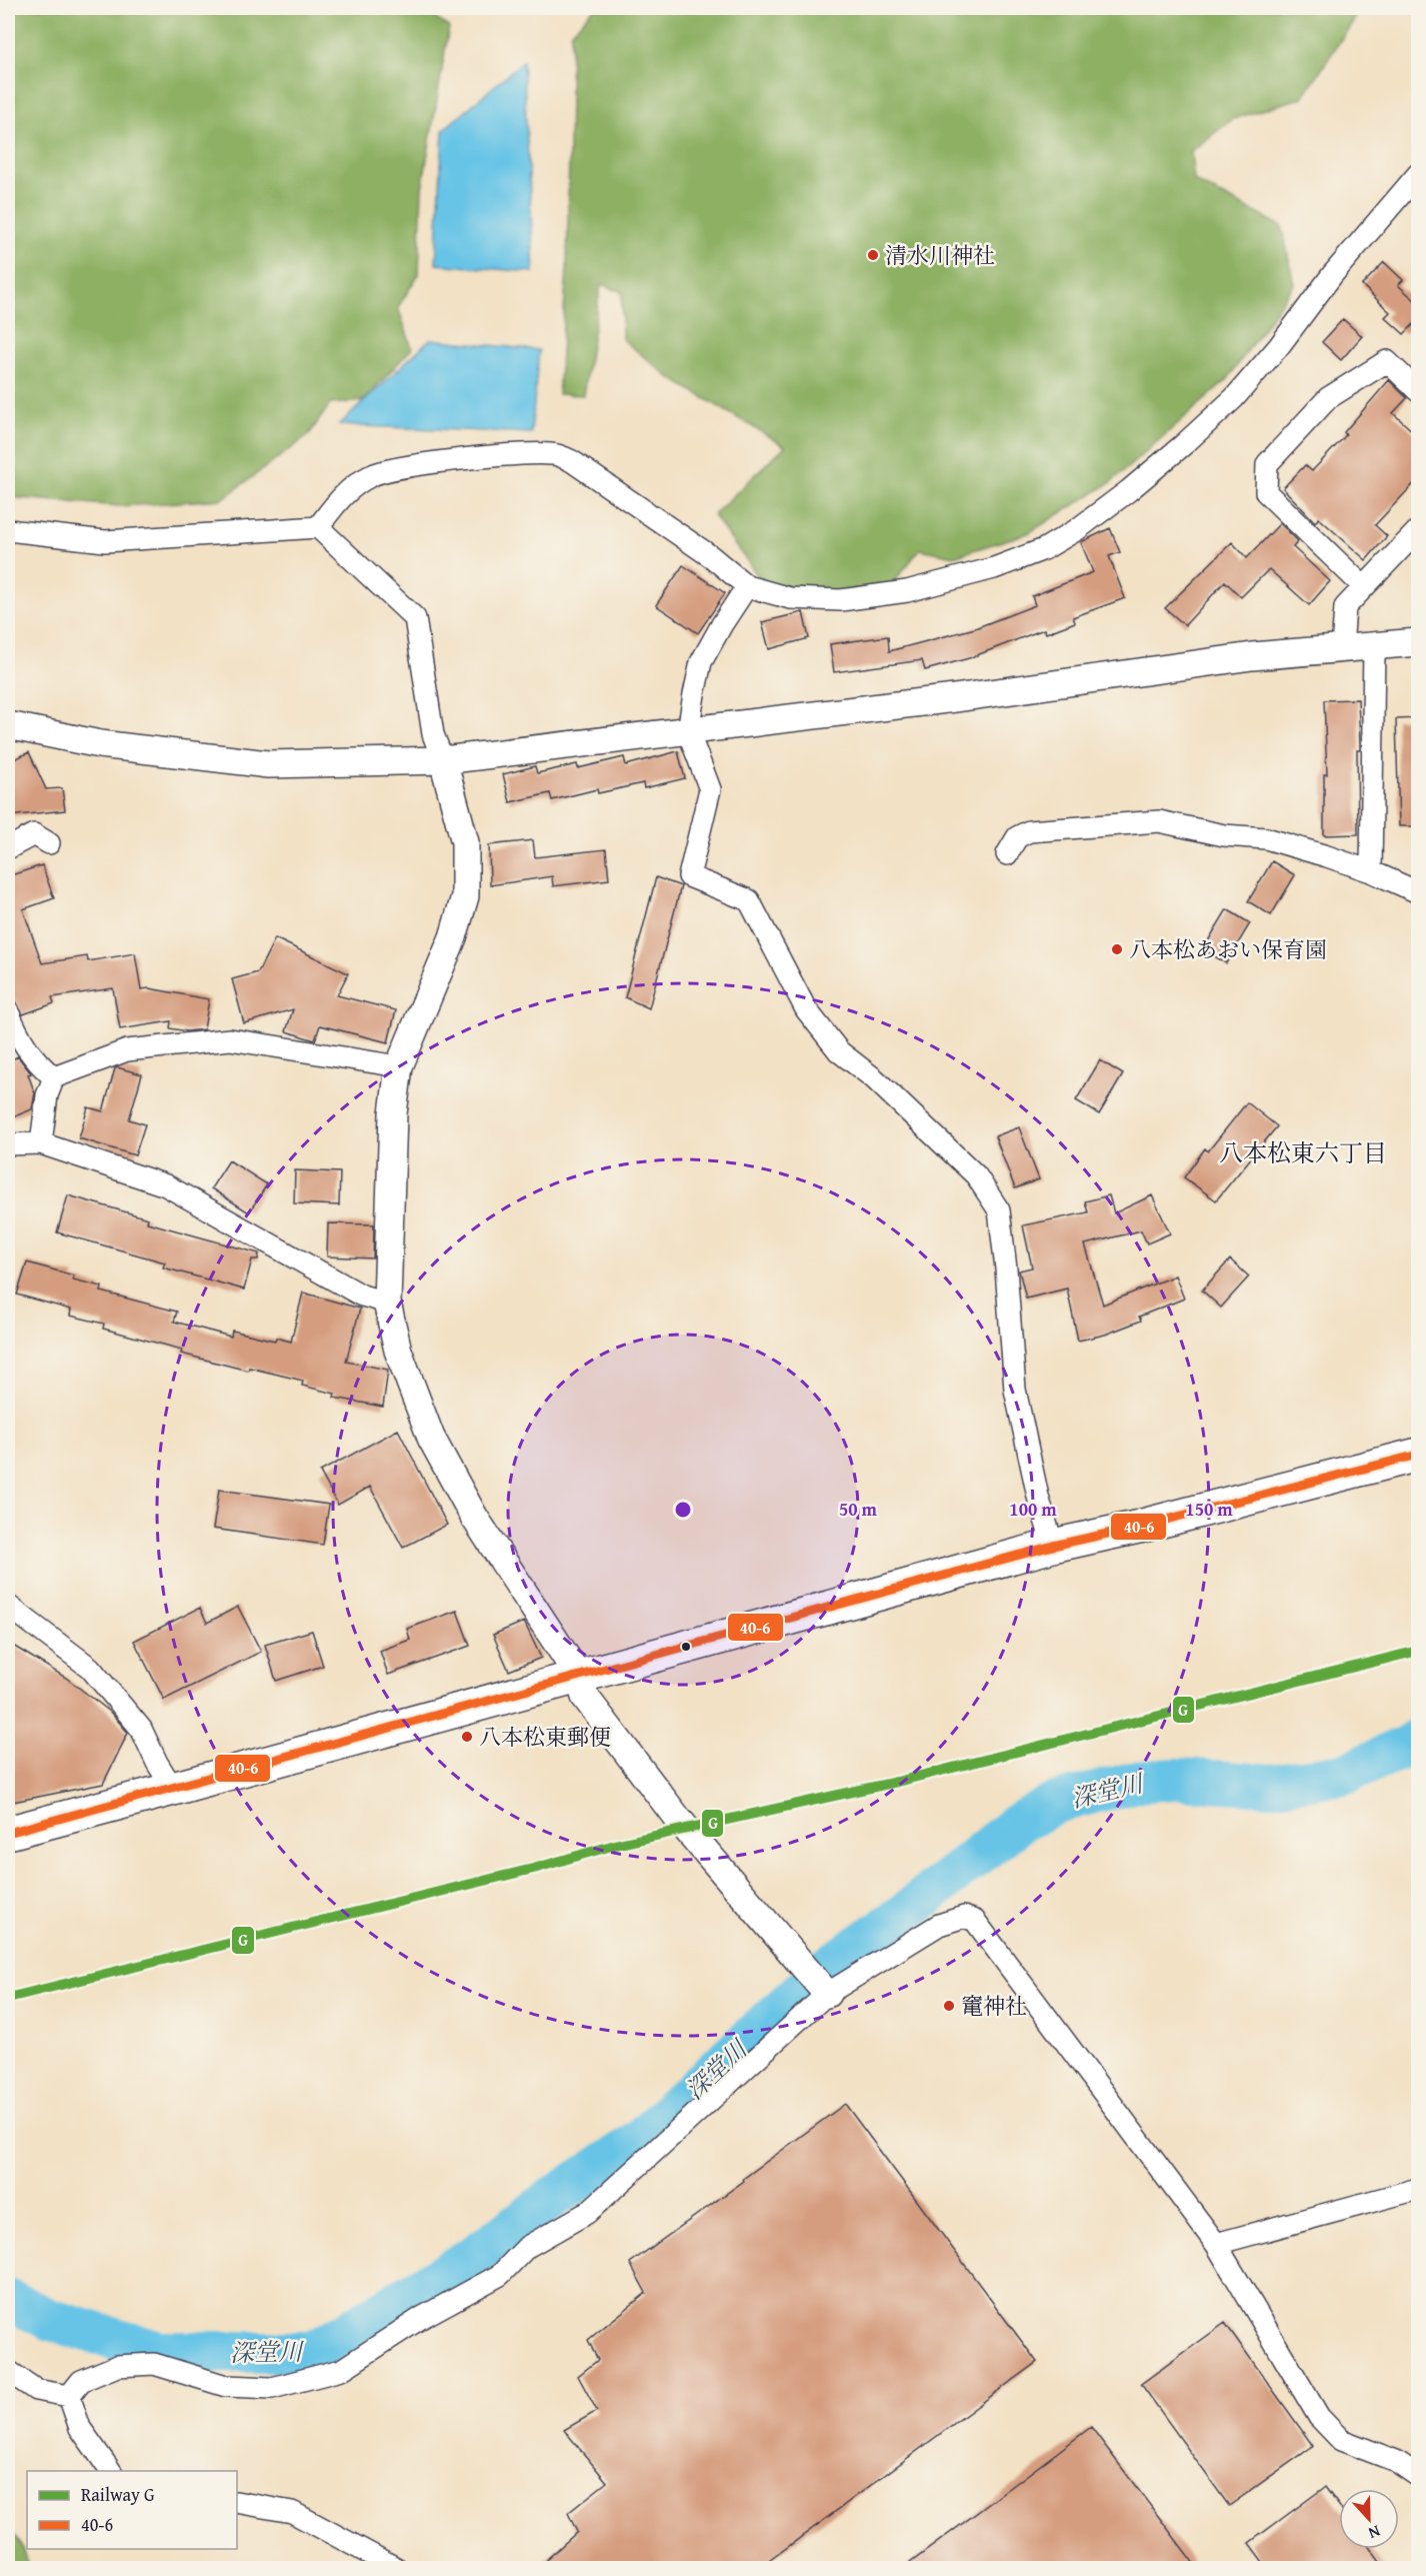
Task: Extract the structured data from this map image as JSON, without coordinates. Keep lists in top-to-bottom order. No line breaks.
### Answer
{"districts":["八本松東六丁目"],"water":["深堂川"],"places":["清水川神社","八本松あおい保育園","八本松東郵便","竃神社"],"lines":["transit line 40-6","rail line G"],"legend":["Railway G","40-6"],"north":"bottom","rings":["50 m","100 m","150 m"]}
